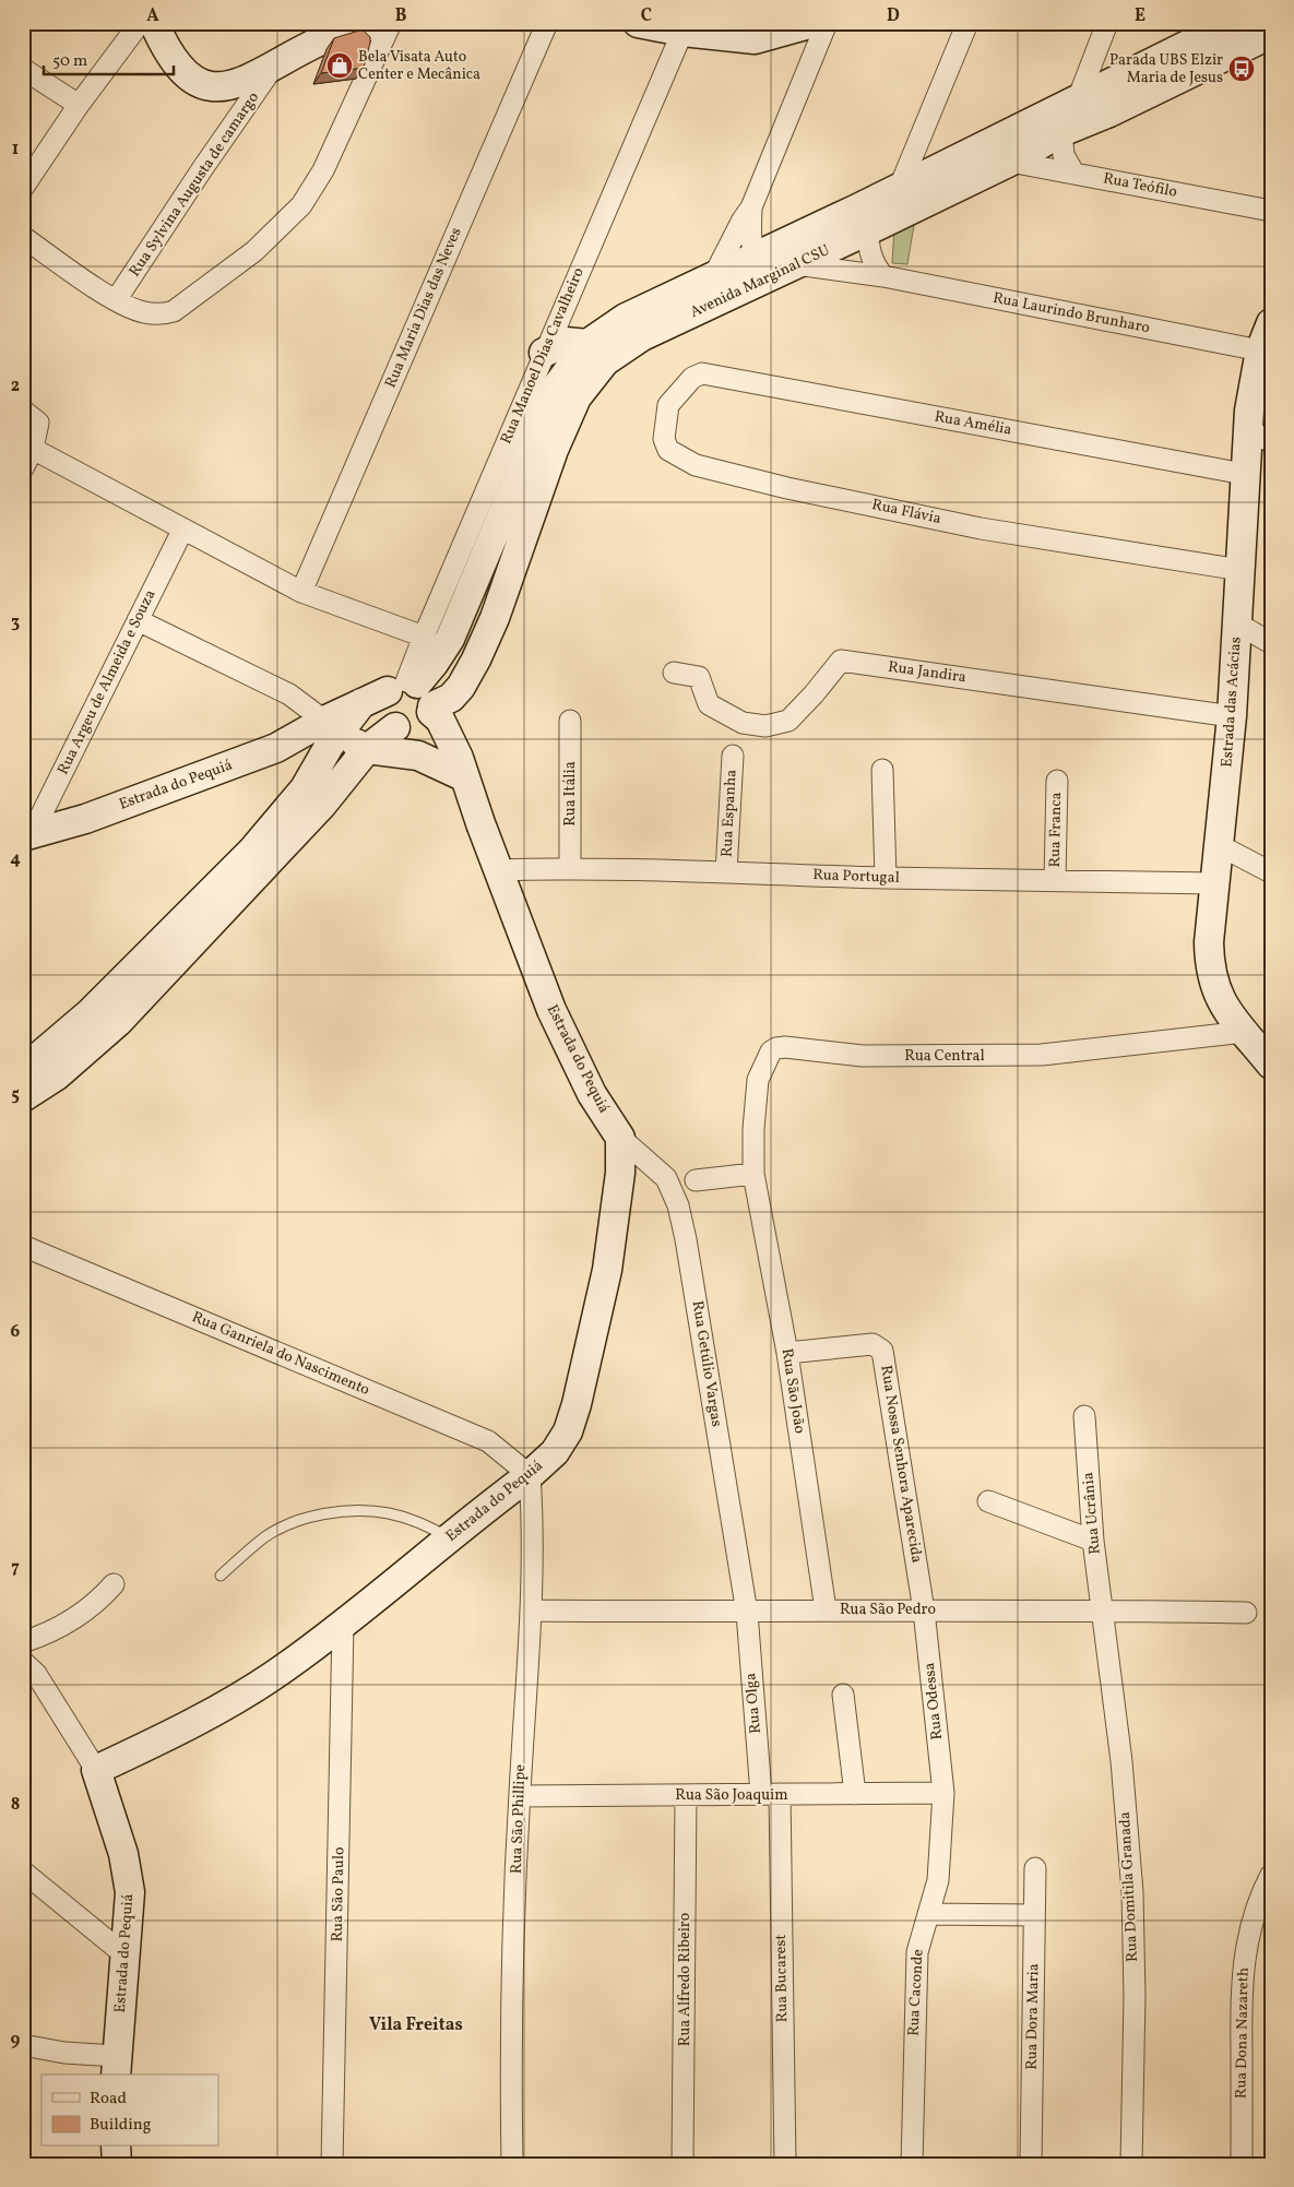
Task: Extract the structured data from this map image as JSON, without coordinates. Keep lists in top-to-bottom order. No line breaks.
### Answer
{"streets":{"main road":["Avenida Marginal CSU","Estrada das Acácias","Estrada do Pequiá"],"street":["Rua Sylvina Augusta de camargo","Rua Teófilo","Rua Maria Dias das Neves","Rua Laurindo Brunharo","Rua Manoel Dias Cavalheiro","Rua Amélia","Rua Flávia","Rua Jandira","Rua Argeu de Almeida e Souza","Rua Itália","Rua Espanha","Rua Franca","Rua Portugal","Rua Central","Rua Ganriela do Nascimento","Rua Getúlio Vargas","Rua São João","Rua Nossa Senhora Aparecida","Rua Ucrânia","Rua São Pedro","Rua Odessa","Rua Olga","Rua São Joaquim","Rua São Phillipe","Rua Domitila Granada","Rua São Paulo","Rua Bucarest","Rua Alfredo Ribeiro","Rua Caconde","Rua Dora Maria","Rua Dona Nazareth"]},"crossings":[["Rua Teófilo","Avenida Marginal CSU"],["Avenida Marginal CSU","Rua Laurindo Brunharo"],["Avenida Marginal CSU","Rua Manoel Dias Cavalheiro"],["Avenida Marginal CSU","Estrada do Pequiá"],["Rua Laurindo Brunharo","Estrada das Acácias"],["Rua Manoel Dias Cavalheiro","Estrada do Pequiá"],["Rua Amélia","Rua Flávia"],["Rua Amélia","Estrada das Acácias"],["Rua Flávia","Estrada das Acácias"],["Rua Jandira","Estrada das Acácias"],["Rua Argeu de Almeida e Souza","Estrada do Pequiá"],["Estrada das Acácias","Rua Portugal"],["Estrada das Acácias","Rua Central"],["Estrada do Pequiá","Rua Portugal"],["Estrada do Pequiá","Rua Ganriela do Nascimento"],["Estrada do Pequiá","Rua Getúlio Vargas"],["Estrada do Pequiá","Rua São Phillipe"],["Estrada do Pequiá","Rua São Paulo"],["Rua Itália","Rua Portugal"],["Rua Espanha","Rua Portugal"],["Rua Franca","Rua Portugal"],["Rua Central","Rua São João"],["Rua Ganriela do Nascimento","Rua São Phillipe"],["Rua Getúlio Vargas","Rua São Pedro"],["Rua Getúlio Vargas","Rua Olga"],["Rua São João","Rua Nossa Senhora Aparecida"],["Rua São João","Rua São Pedro"],["Rua Nossa Senhora Aparecida","Rua São Pedro"],["Rua Nossa Senhora Aparecida","Rua Odessa"],["Rua Ucrânia","Rua São Pedro"],["Rua Ucrânia","Rua Domitila Granada"],["Rua São Pedro","Rua Odessa"],["Rua São Pedro","Rua Olga"],["Rua São Pedro","Rua São Phillipe"],["Rua São Pedro","Rua Domitila Granada"],["Rua Odessa","Rua São Joaquim"],["Rua Odessa","Rua Caconde"],["Rua Olga","Rua São Joaquim"],["Rua Olga","Rua Bucarest"],["Rua São Joaquim","Rua São Phillipe"],["Rua São Joaquim","Rua Bucarest"],["Rua São Joaquim","Rua Alfredo Ribeiro"],["Rua São Joaquim","Rua Caconde"]],"districts":["Vila Freitas"],"places":{"shop":["Bela Visata Auto Center e Mecânica"],"bus stop":["Parada UBS Elzir Maria de Jesus"]},"legend":["Road","Building"],"scale_bar":"50 m","grid":{"columns":["A","B","C","D","E"],"rows":["1","2","3","4","5","6","7","8","9"]}}
